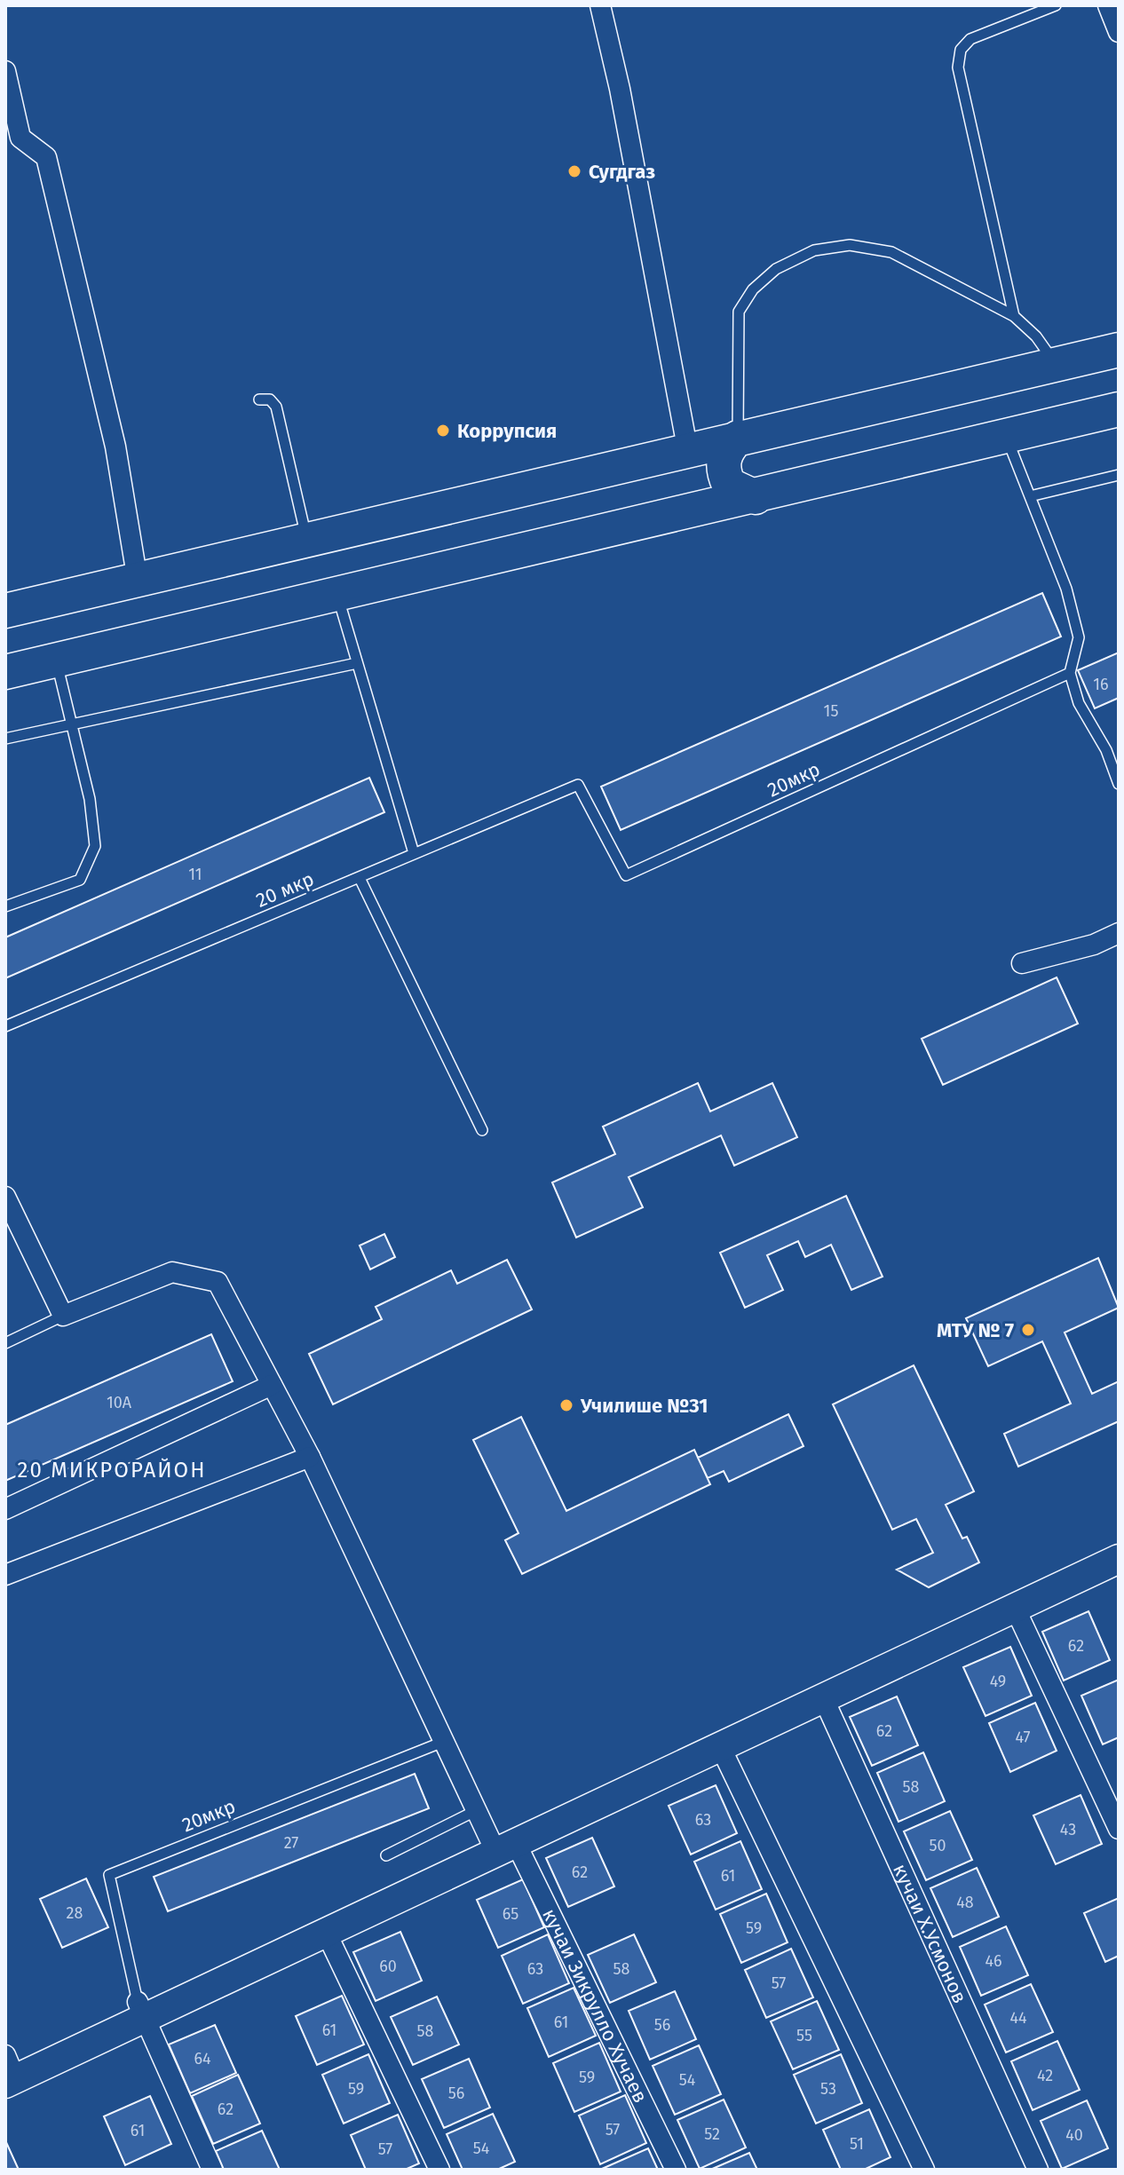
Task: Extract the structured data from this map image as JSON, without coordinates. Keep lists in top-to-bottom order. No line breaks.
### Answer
{"streets":{"street":["кучаи Х.Усмонов","кучаи Зикрулло Хучаев"],"lane":["20мкр","20 мкр"]},"crossings":[["20мкр","20 мкр"],["20мкр","кучаи Зикрулло Хучаев"]],"districts":["20 МИКРОРАЙОН"],"places":["Сугдгаз","Коррупсия","МТУ № 7","Училише №31"],"house_numbers":["16","15","11","10А","62","49","62","47","58","63","43","27","50","62","61","48","28","65","59","46","60","63","58","57","44","61","56","61","58","55","64","42","59","54","59","53","56","62","57","61","52","40","51","54","57"]}
